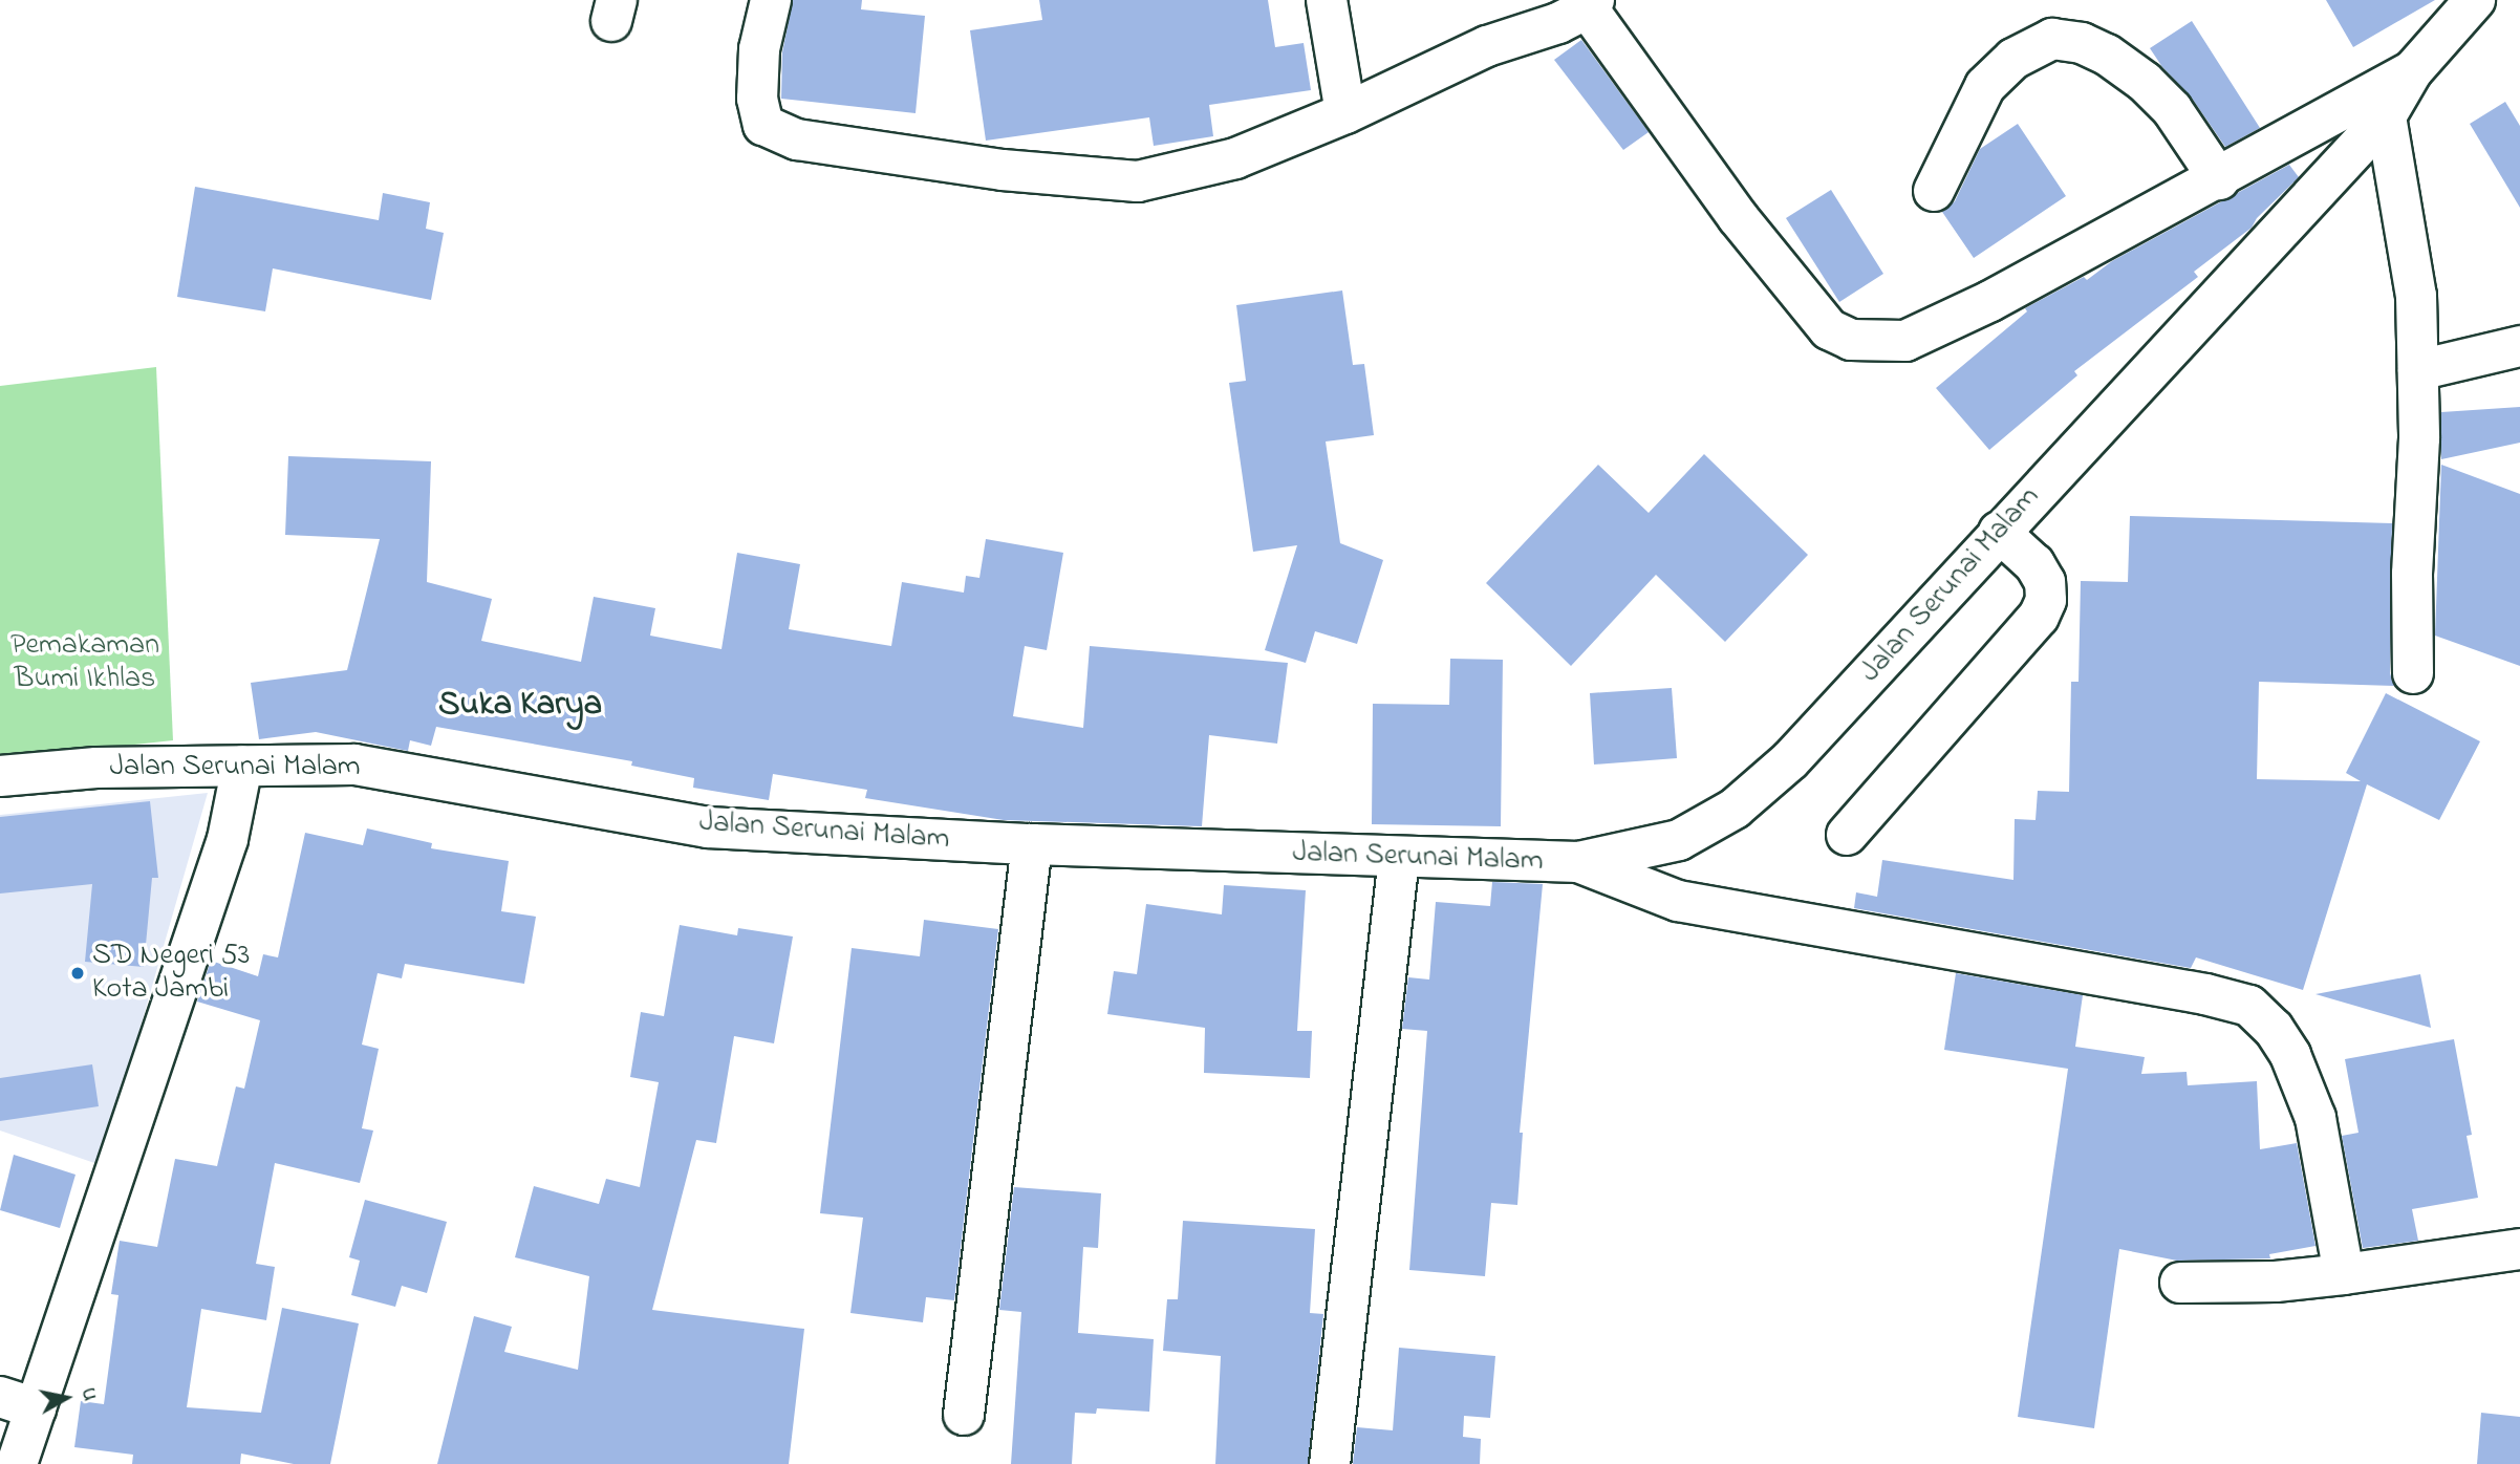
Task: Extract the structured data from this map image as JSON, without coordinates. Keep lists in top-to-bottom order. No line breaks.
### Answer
{"streets":{"street":["Jalan Serunai Malam"]},"districts":["Suka Karya"],"parks":["Pemakaman Bumi Ikhlas"],"places":["SD Negeri 53 Kota Jambi"],"north":"right"}
